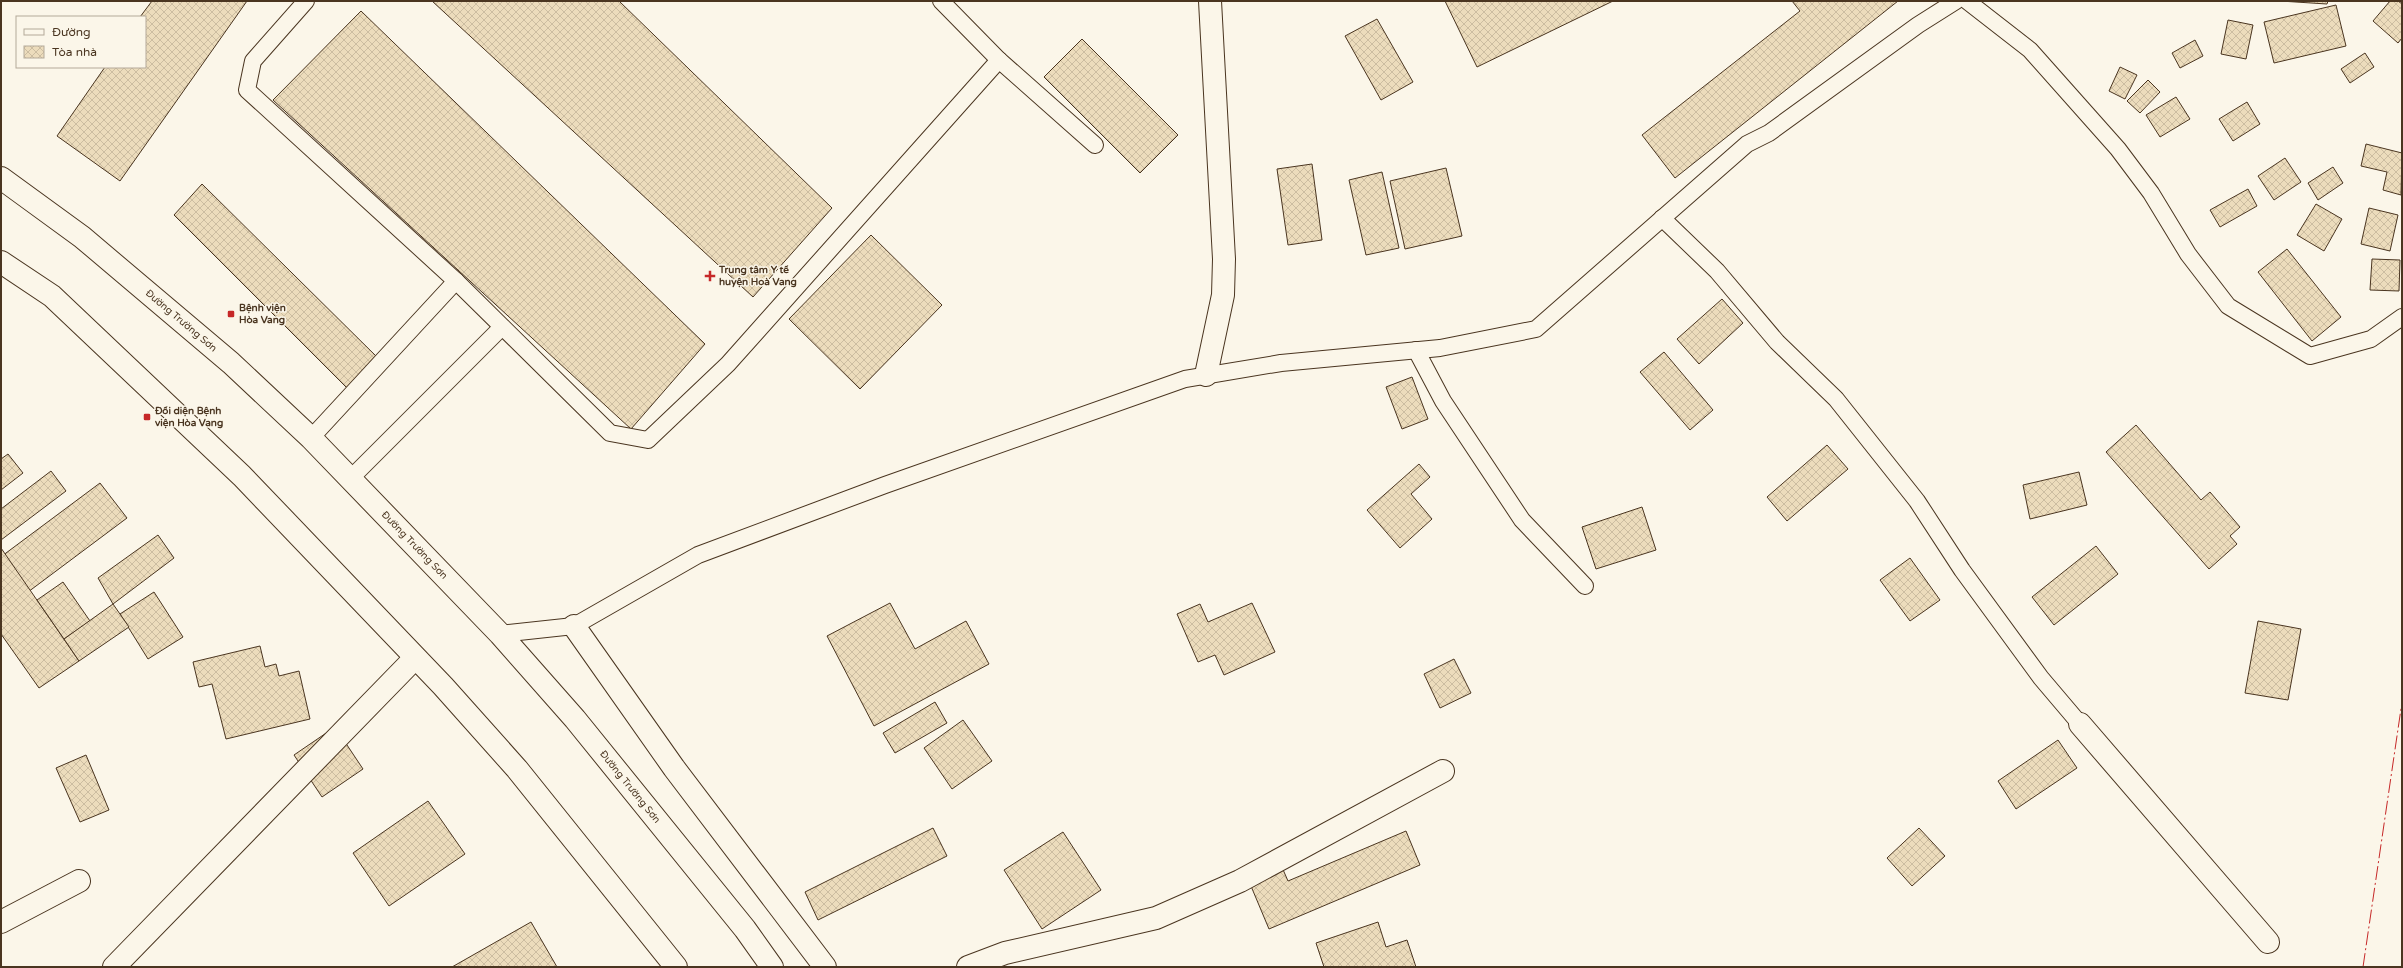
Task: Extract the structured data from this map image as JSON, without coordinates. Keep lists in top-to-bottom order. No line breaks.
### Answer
{"streets":{"main road":["Đường Trường Sơn"]},"places":{"health":["Trung tâm Y tế huyện Hoà Vang"],"transit":["Bệnh viện Hòa Vang","Đối diện Bệnh viện Hòa Vang"]},"legend":["Đường","Tòa nhà"]}
